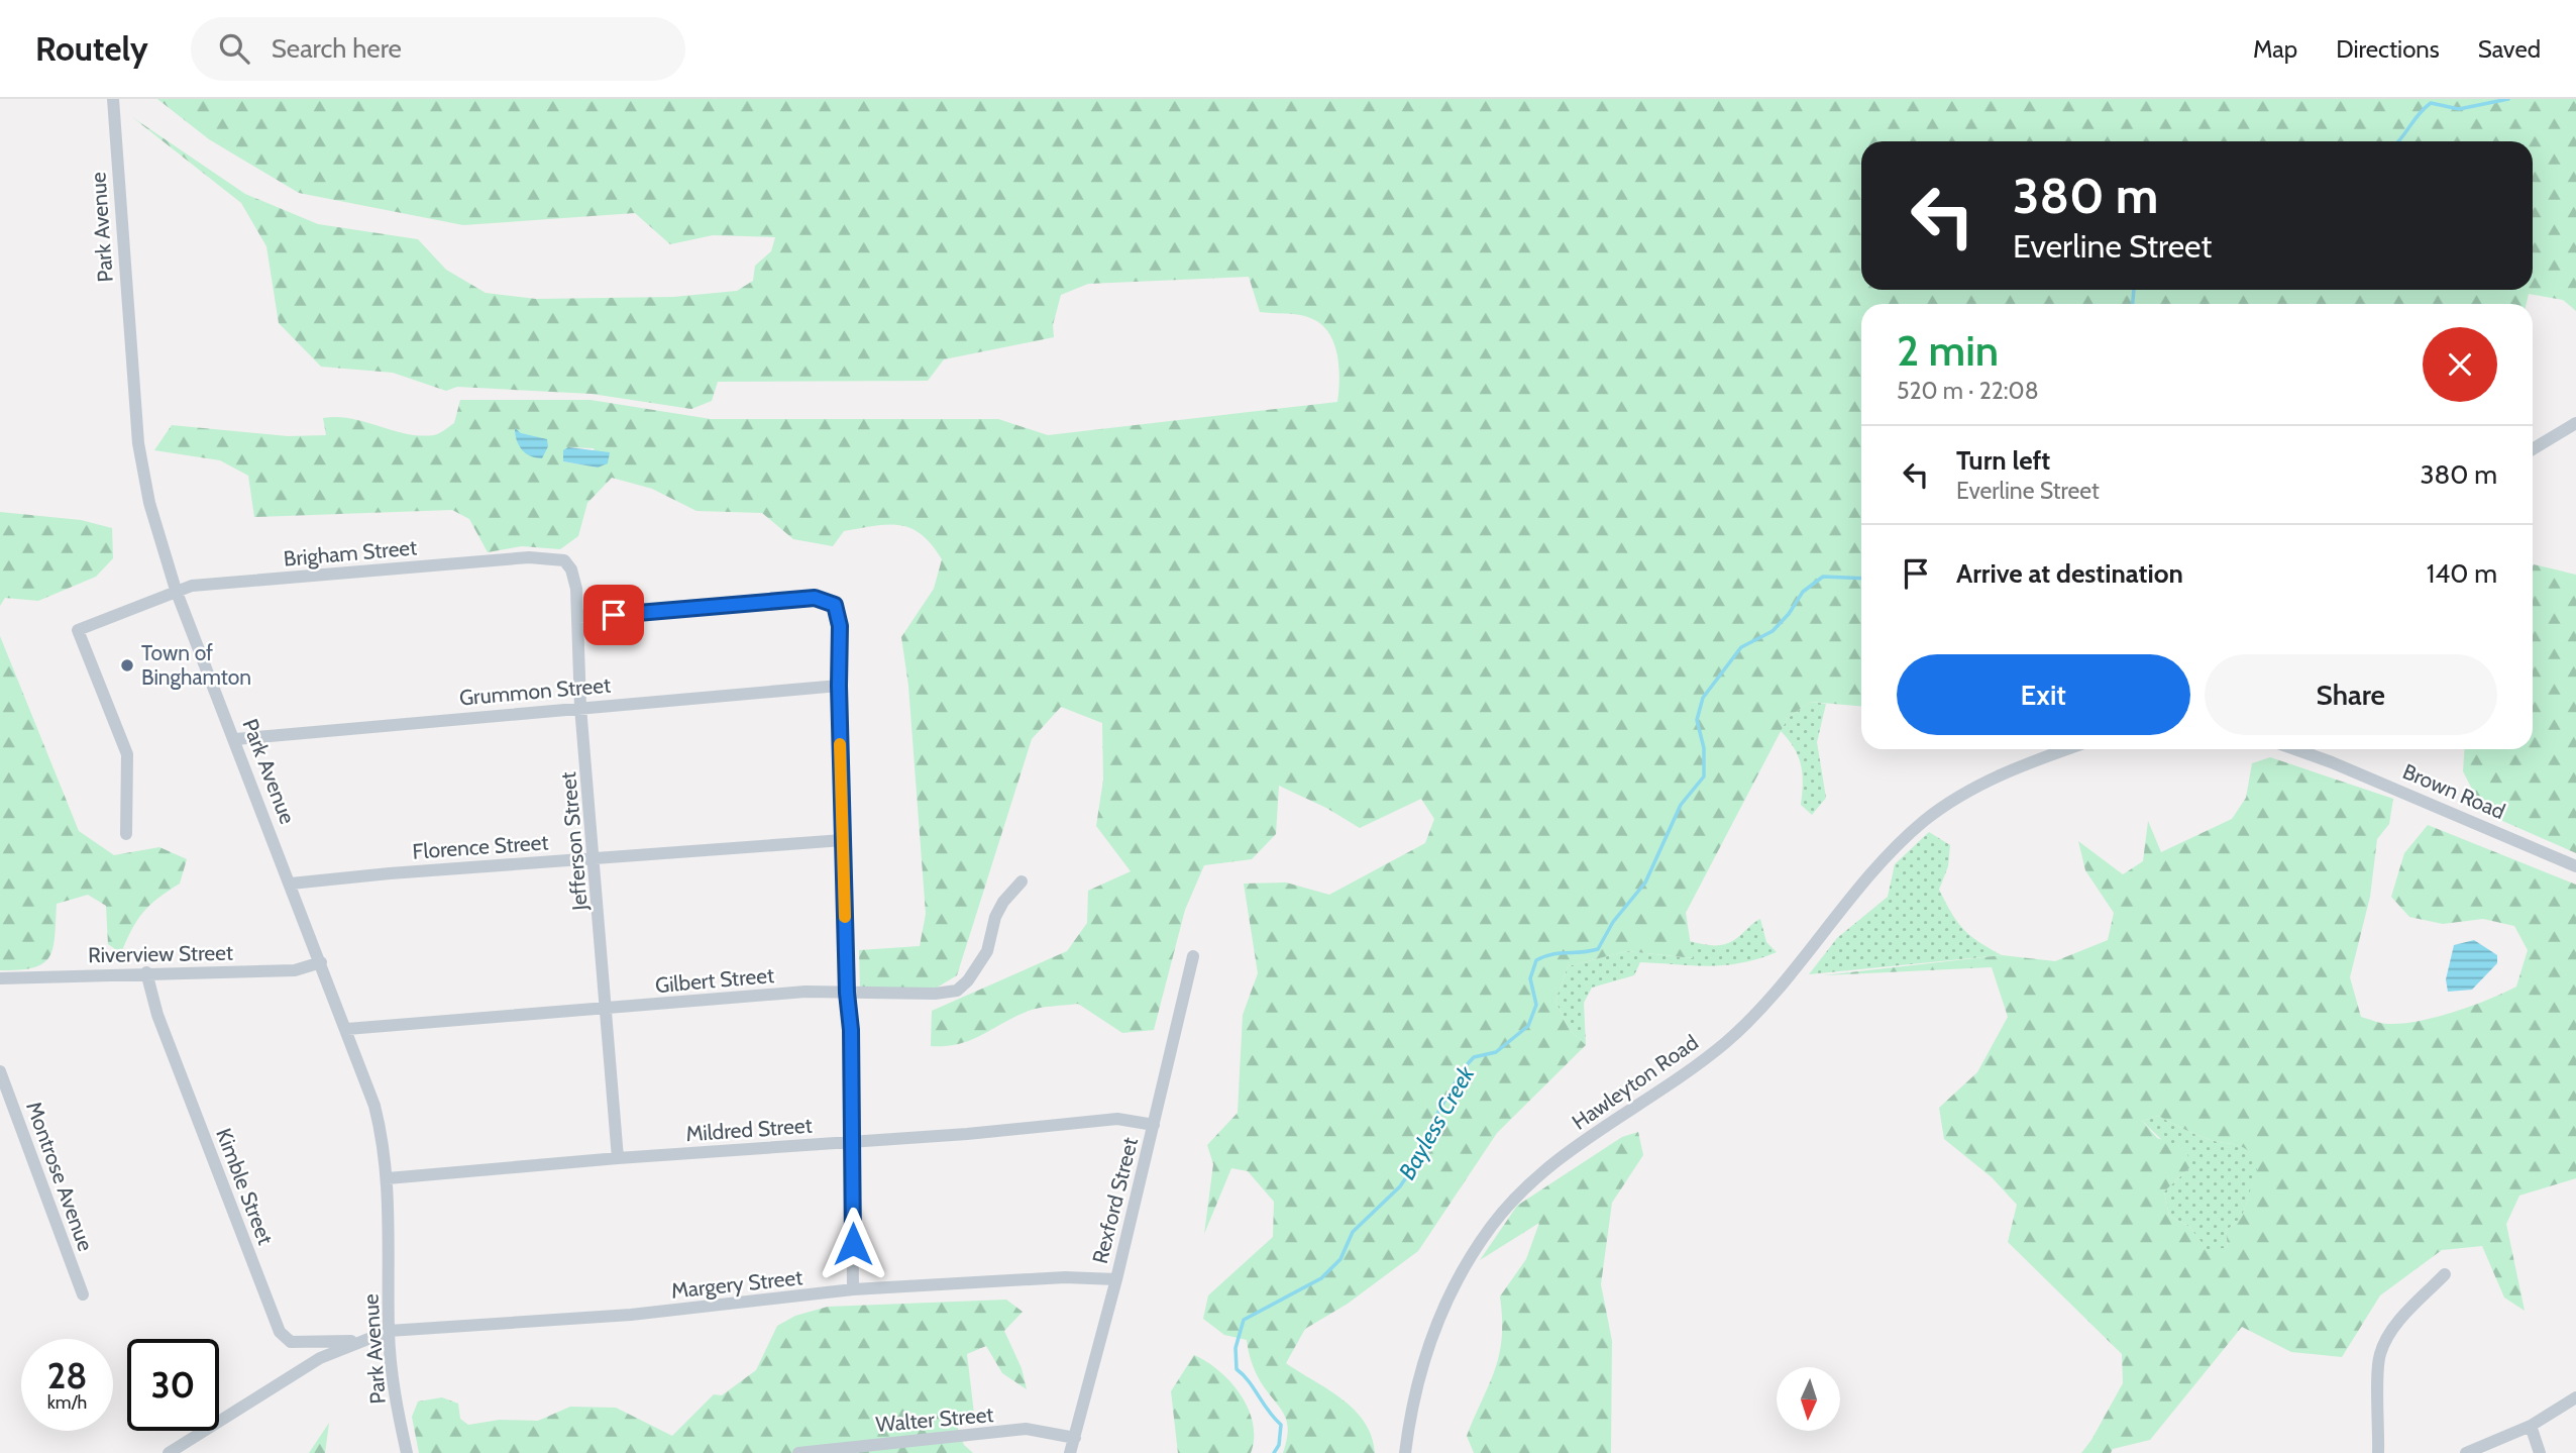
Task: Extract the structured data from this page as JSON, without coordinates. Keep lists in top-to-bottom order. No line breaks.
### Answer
{"streets":{"street":["Park Avenue","Brigham Street","Grummon Street","Brown Road","Jefferson Street","Florence Street","Riverview Street","Gilbert Street","Hawleyton Road","Mildred Street","Montrose Avenue","Kimble Street","Rexford Street","Margery Street","Walter Street"]},"crossings":[["Park Avenue","Brigham Street"],["Park Avenue","Grummon Street"],["Park Avenue","Florence Street"],["Park Avenue","Riverview Street"],["Park Avenue","Gilbert Street"],["Park Avenue","Mildred Street"],["Park Avenue","Margery Street"],["Brigham Street","Jefferson Street"],["Grummon Street","Jefferson Street"],["Jefferson Street","Florence Street"],["Jefferson Street","Gilbert Street"],["Jefferson Street","Mildred Street"],["Riverview Street","Kimble Street"],["Mildred Street","Rexford Street"],["Kimble Street","Margery Street"],["Rexford Street","Margery Street"],["Rexford Street","Walter Street"]],"water":["Bayless Creek"],"places":["Town of Binghamton"],"north":"bottom","page":{"header":"Routely","search":"Search here","nav":["Map","Directions","Saved"],"turn":["380 m","Everline Street"],"heading":["2 min","520 m · 22:08"],"list":[{"name":"Turn left","note":"Everline Street","value":"380 m"},{"name":"Arrive at destination","value":"140 m"}],"buttons":["Exit","Share"],"speed":"28 km/h","limit":"30"}}
